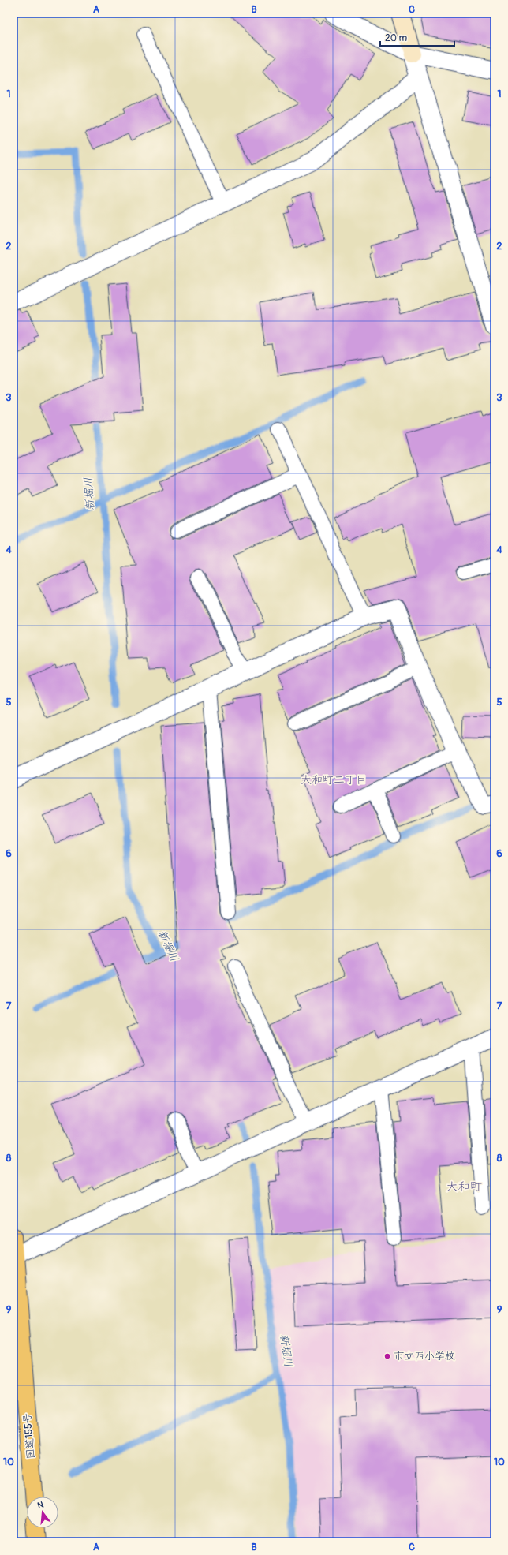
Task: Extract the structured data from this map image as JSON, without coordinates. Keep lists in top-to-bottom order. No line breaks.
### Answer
{"streets":{"highway":["国道155号"]},"districts":["大和町二丁目","大和町"],"water":["新堀川"],"places":["市立西小学校"],"scale_bar":"20 m","north":"top","grid":{"columns":["A","B","C"],"rows":["1","2","3","4","5","6","7","8","9","10"]}}
